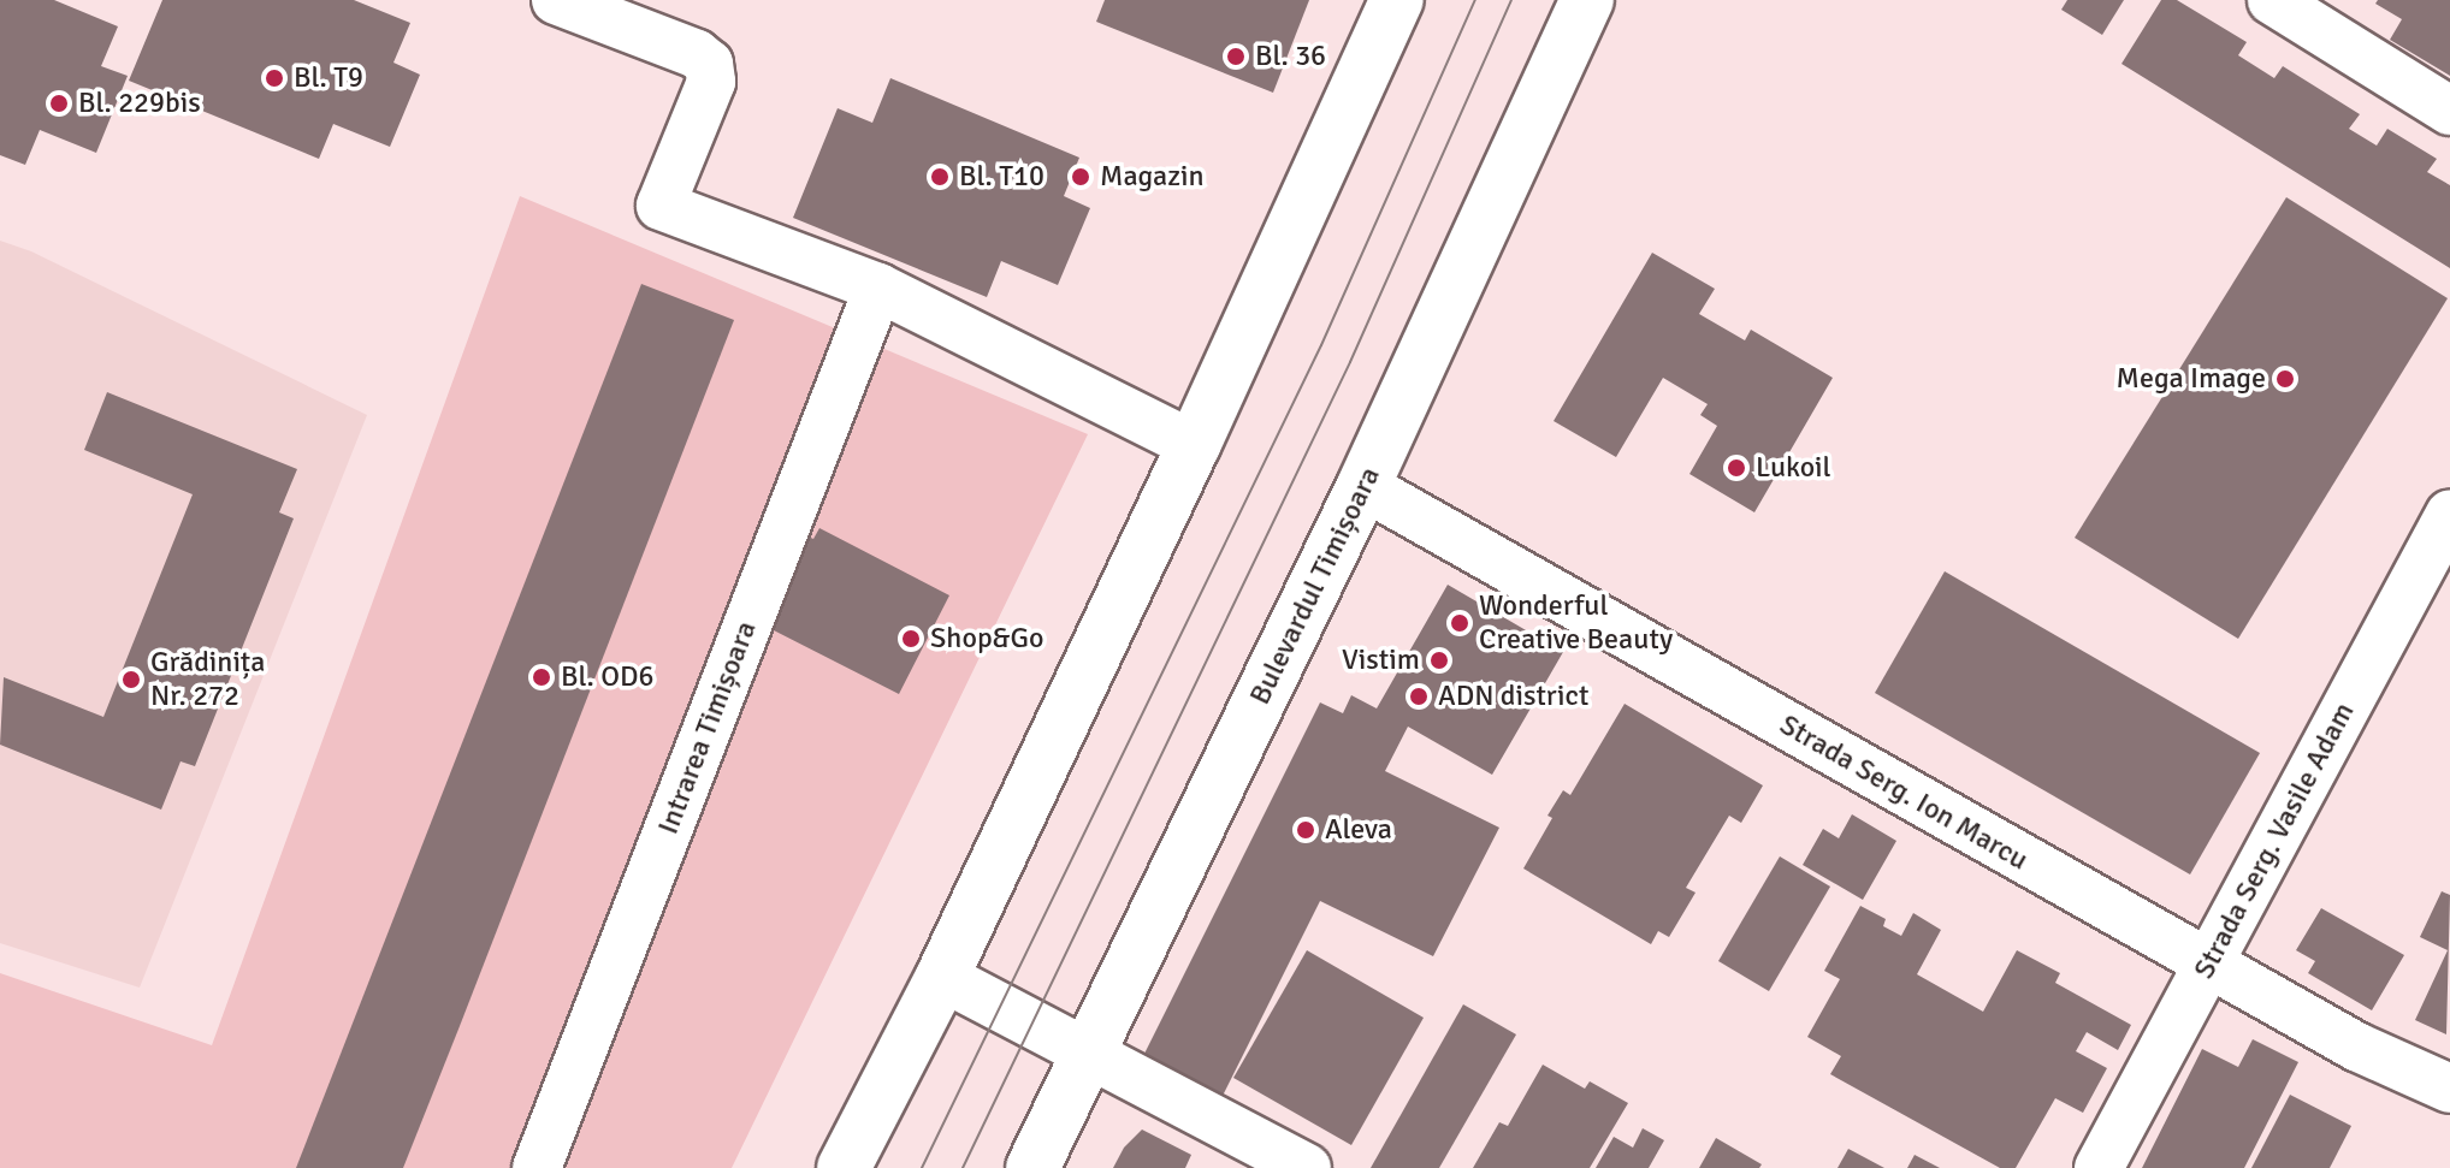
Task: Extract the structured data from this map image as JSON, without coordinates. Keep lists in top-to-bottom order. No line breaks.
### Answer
{"streets":{"main road":["Bulevardul Timișoara"],"street":["Intrarea Timișoara","Strada Serg. Ion Marcu","Strada Serg. Vasile Adam"]},"crossings":[["Bulevardul Timișoara","Strada Serg. Ion Marcu"],["Strada Serg. Ion Marcu","Strada Serg. Vasile Adam"]],"places":["Bl. 36","Bl. T9","Bl. 229bis","Bl. T10","Magazin","Mega Image","Lukoil","Wonderful Creative Beauty","Shop&Go","Vistim","Bl. OD6","Grădinița Nr. 272","ADN district","Aleva"]}
